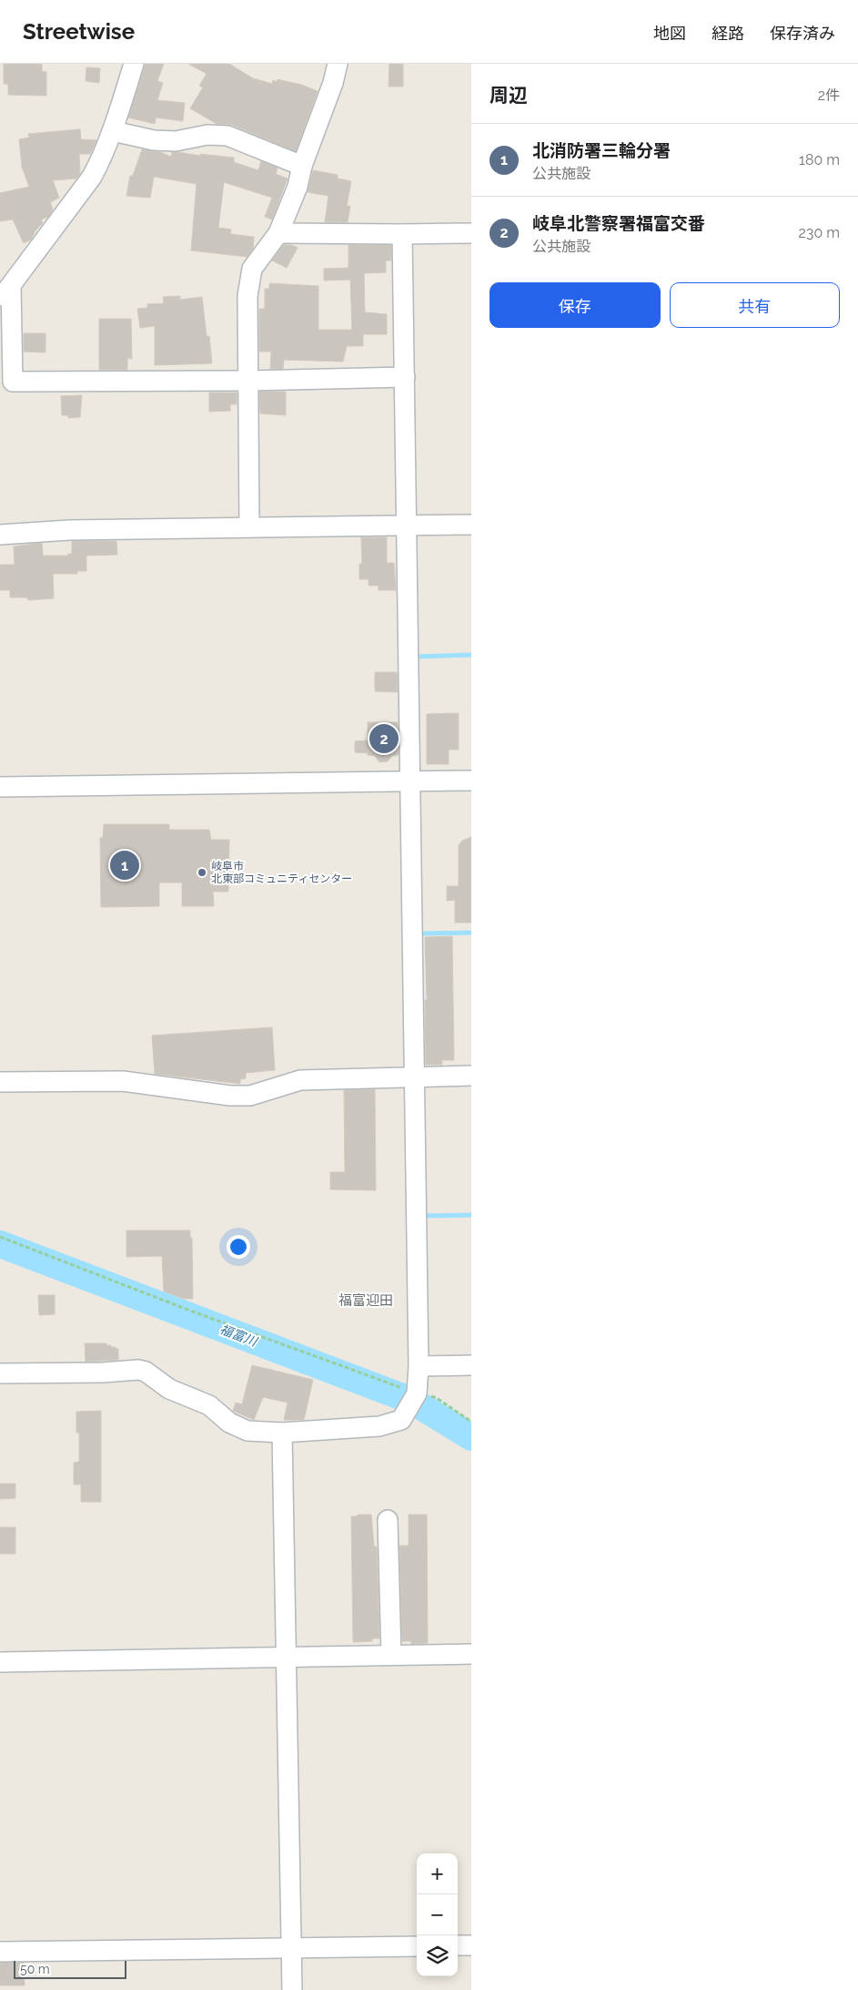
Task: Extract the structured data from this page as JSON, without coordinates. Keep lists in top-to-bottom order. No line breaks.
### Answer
{"districts":["福富迎田"],"water":["福富川"],"places":["岐阜市 北東部コミュニティセンター"],"scale_bar":"50 m","page":{"header":"Streetwise","nav":["地図","経路","保存済み"],"heading":["周辺","2件"],"list":[{"mark":"1","name":"北消防署三輪分署","note":"公共施設","value":"180 m"},{"mark":"2","name":"岐阜北警察署福富交番","note":"公共施設","value":"230 m"}],"buttons":["保存","共有"],"pins":["2","1"],"map_buttons":["+","−"],"scale":"50 m"}}
